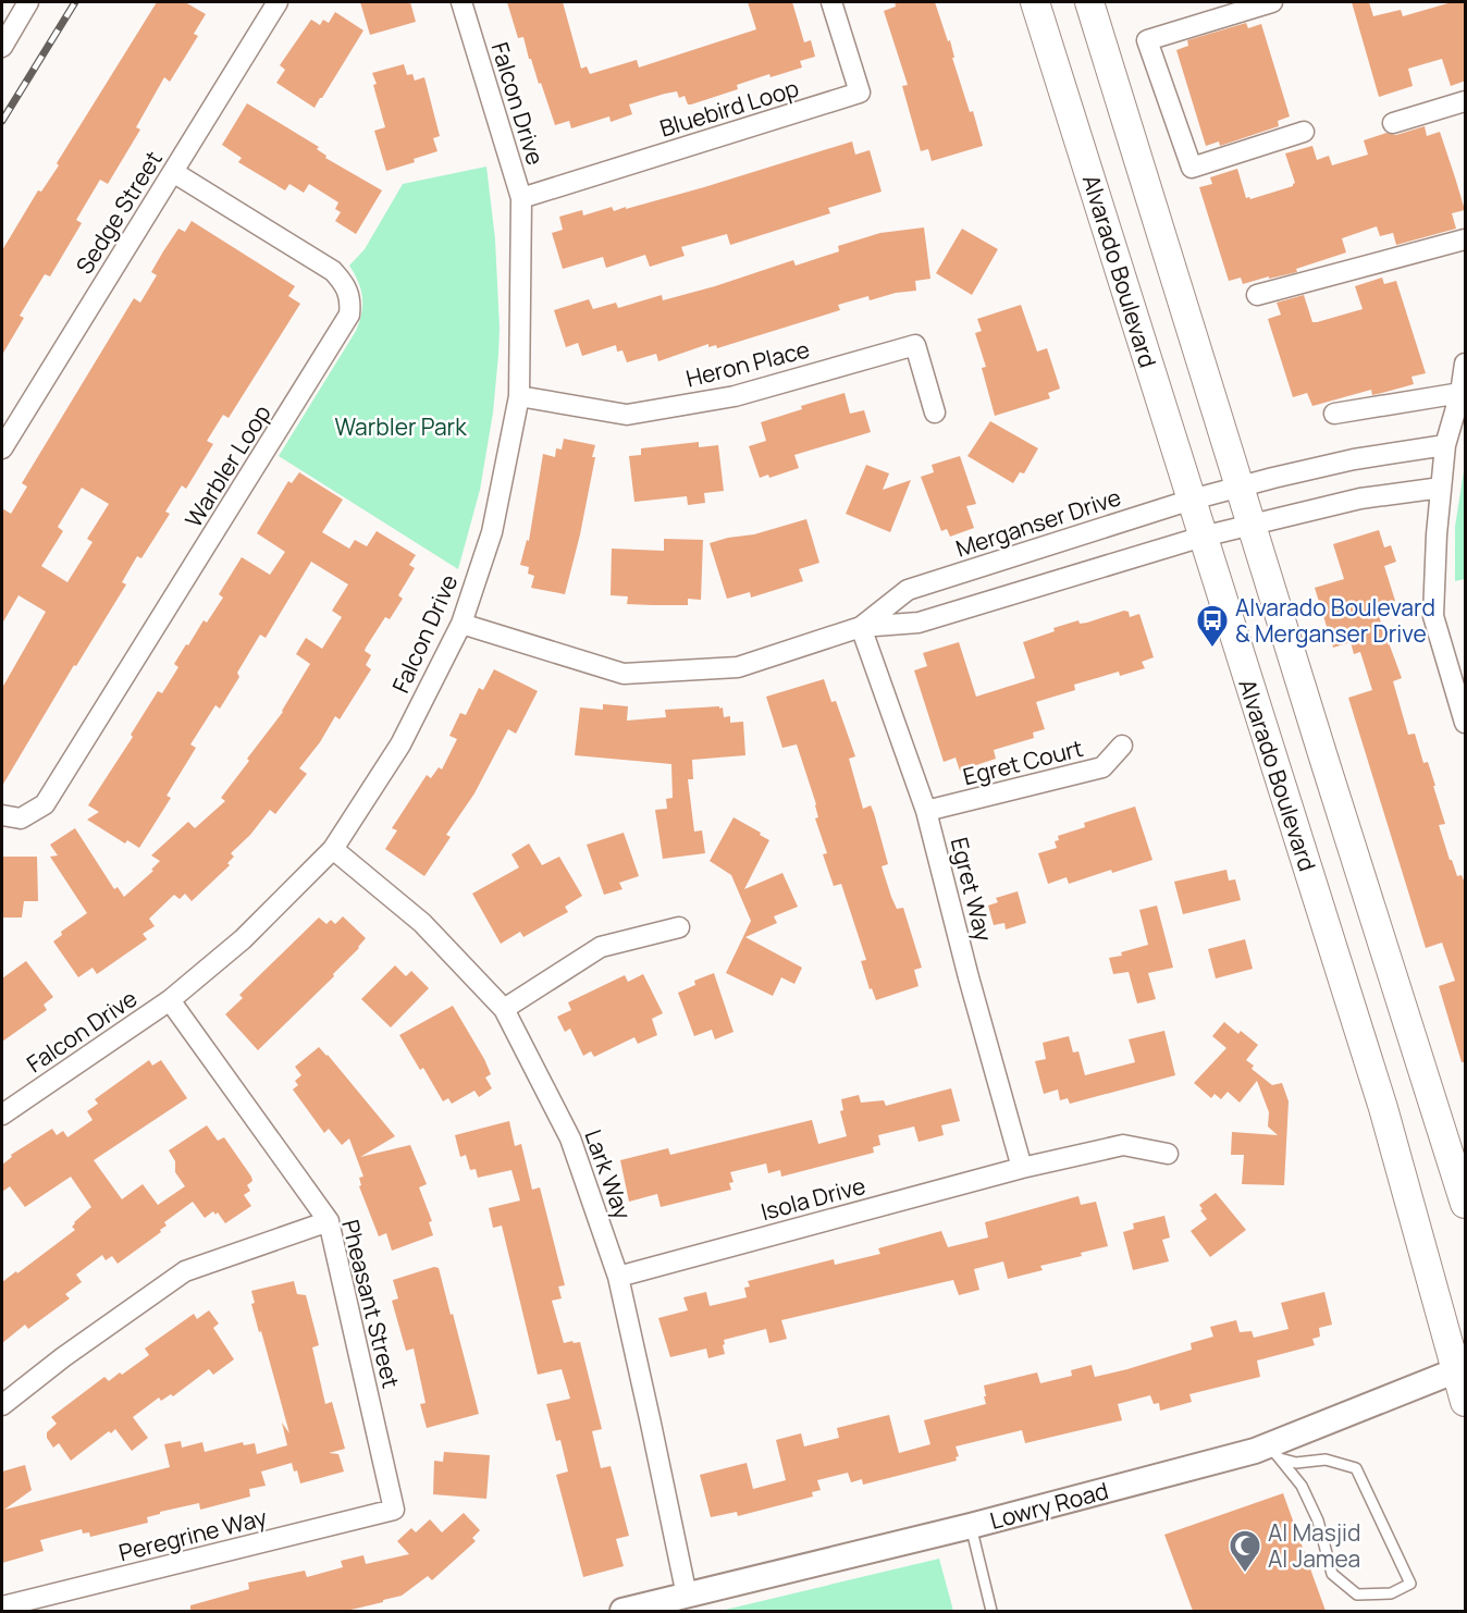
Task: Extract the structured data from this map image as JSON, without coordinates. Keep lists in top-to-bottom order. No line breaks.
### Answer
{"streets":{"main road":["Alvarado Boulevard"],"street":["Falcon Drive","Bluebird Loop","Sedge Street","Heron Place","Warbler Loop","Merganser Drive","Egret Court","Egret Way","Lark Way","Isola Drive","Pheasant Street","Lowry Road","Peregrine Way"]},"crossings":[["Falcon Drive","Bluebird Loop"],["Falcon Drive","Heron Place"],["Falcon Drive","Merganser Drive"],["Falcon Drive","Lark Way"],["Falcon Drive","Pheasant Street"],["Sedge Street","Warbler Loop"],["Alvarado Boulevard","Merganser Drive"],["Alvarado Boulevard","Lowry Road"],["Merganser Drive","Egret Way"],["Egret Court","Egret Way"],["Egret Way","Isola Drive"],["Lark Way","Isola Drive"],["Lark Way","Lowry Road"],["Pheasant Street","Peregrine Way"]],"parks":["Warbler Park"],"places":{"bus stop":["Alvarado Boulevard & Merganser Drive"],"mosque":["Al Masjid Al Jamea"]}}
